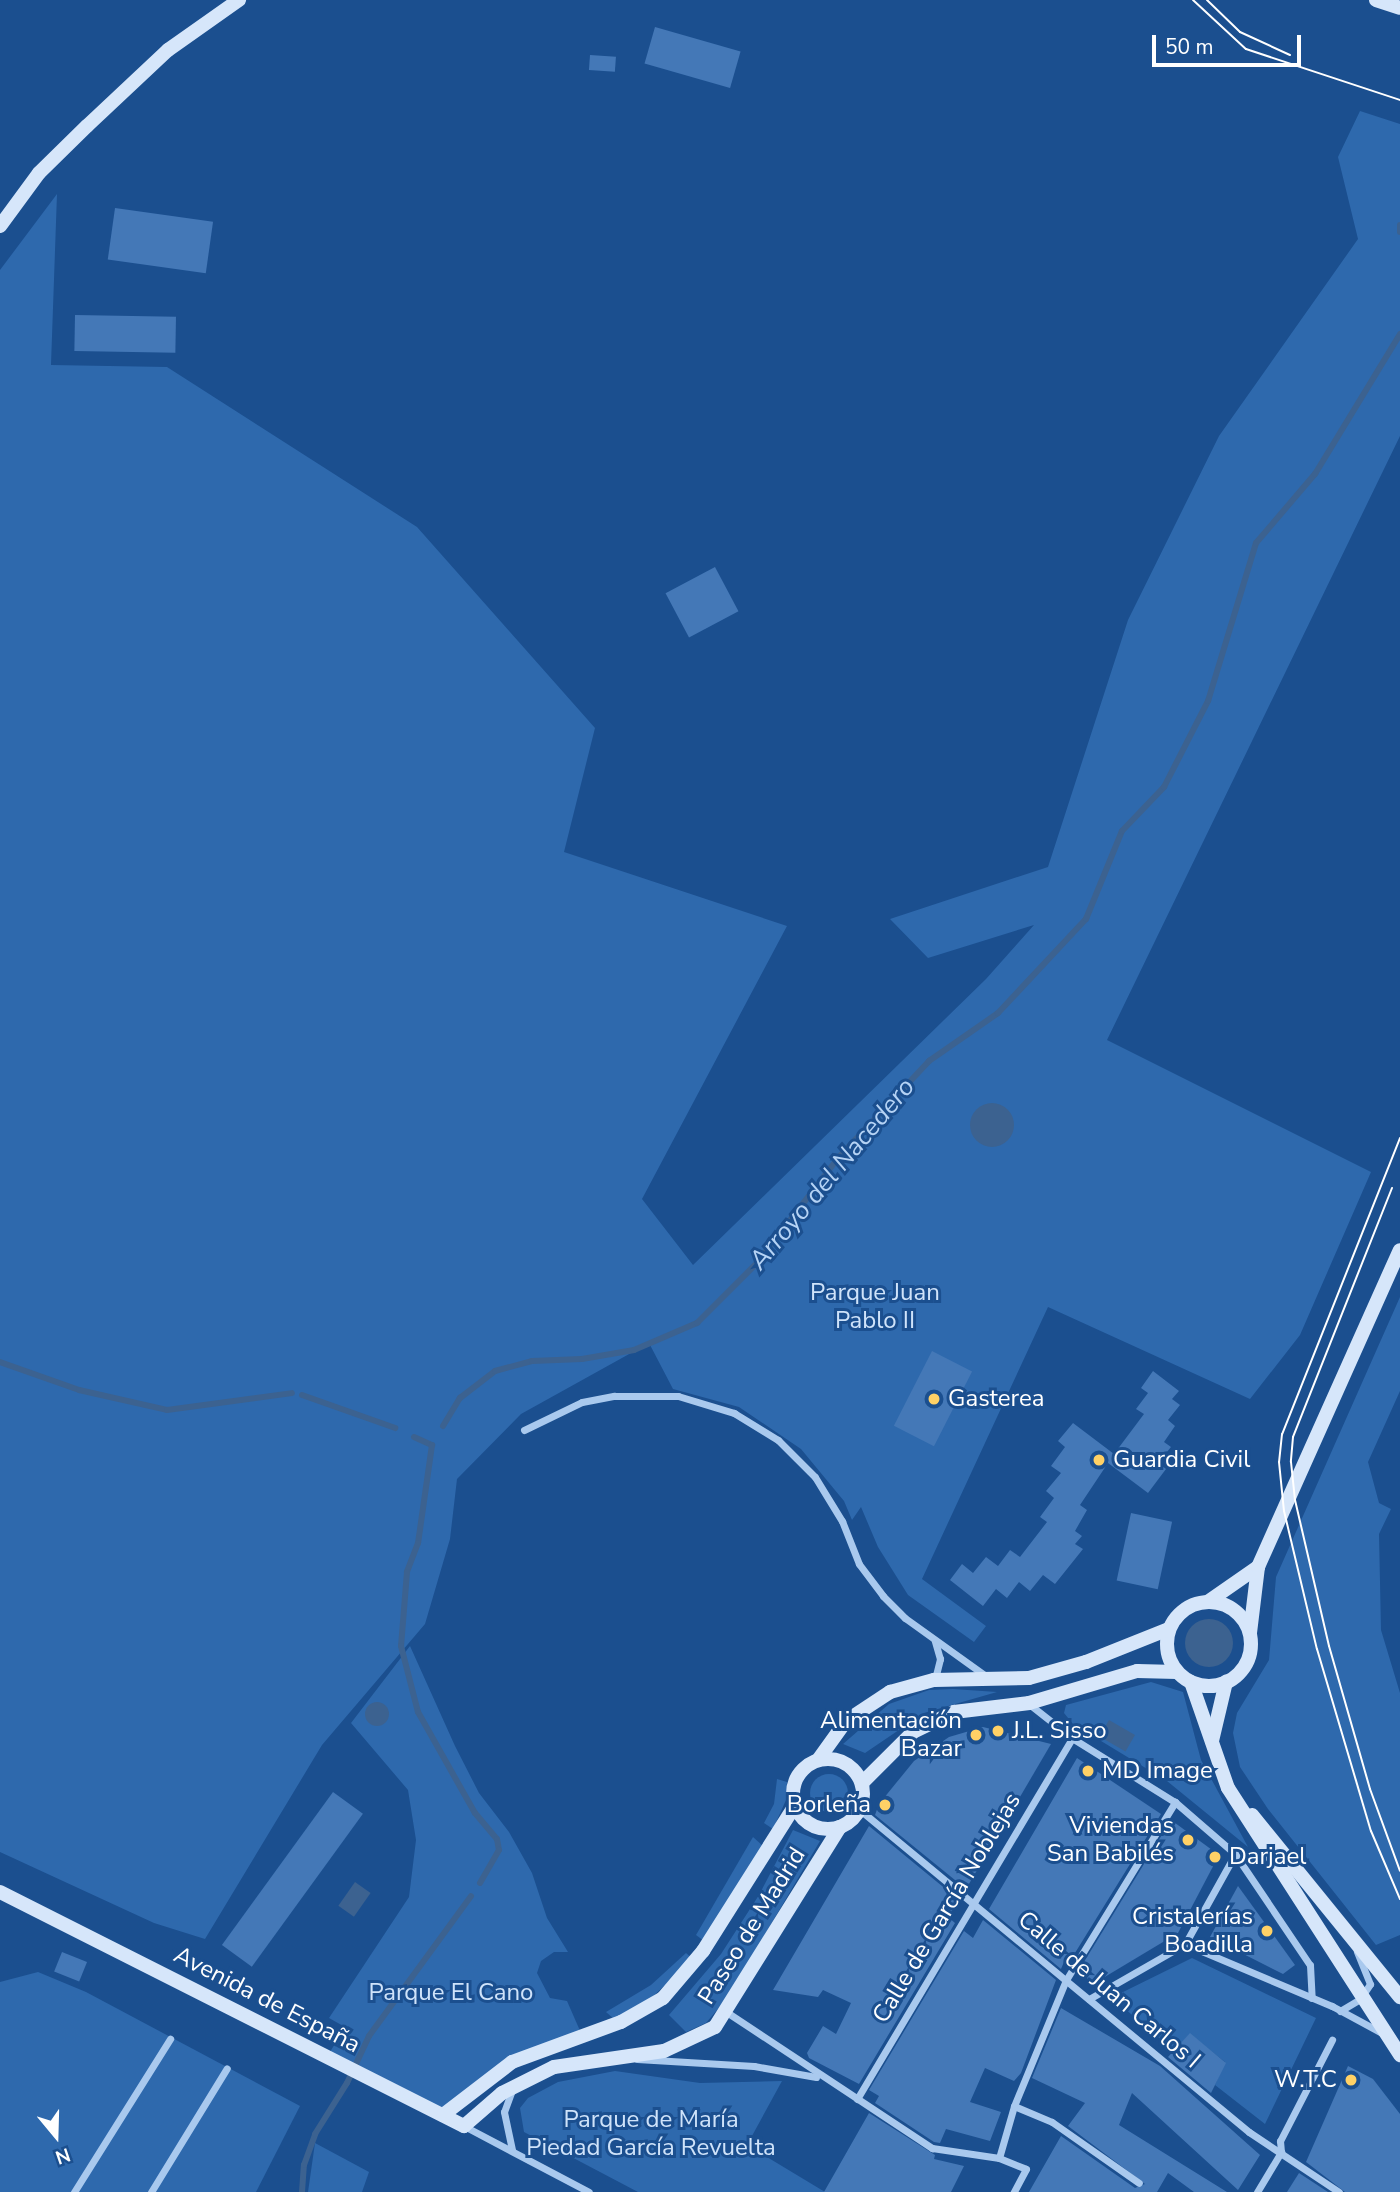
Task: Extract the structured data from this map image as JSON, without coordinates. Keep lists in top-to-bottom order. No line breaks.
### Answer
{"streets":{"street":["Calle de García Noblejas","Paseo de Madrid","Calle de Juan Carlos I","Avenida de España"]},"crossings":[["Calle de García Noblejas","Calle de Juan Carlos I"],["Paseo de Madrid","Calle de Juan Carlos I"],["Paseo de Madrid","Avenida de España"]],"water":["Arroyo del Nacedero"],"parks":["Parque Juan Pablo II","Parque El Cano","Parque de María Piedad García Revuelta"],"places":["Gasterea","Guardia Civil","J.L. Sisso","Alimentación Bazar","MD Image","Borleña","Viviendas San Babilés","Darjael","Cristalerías Boadilla","W.T.C"],"scale_bar":"50 m","north":"bottom"}
